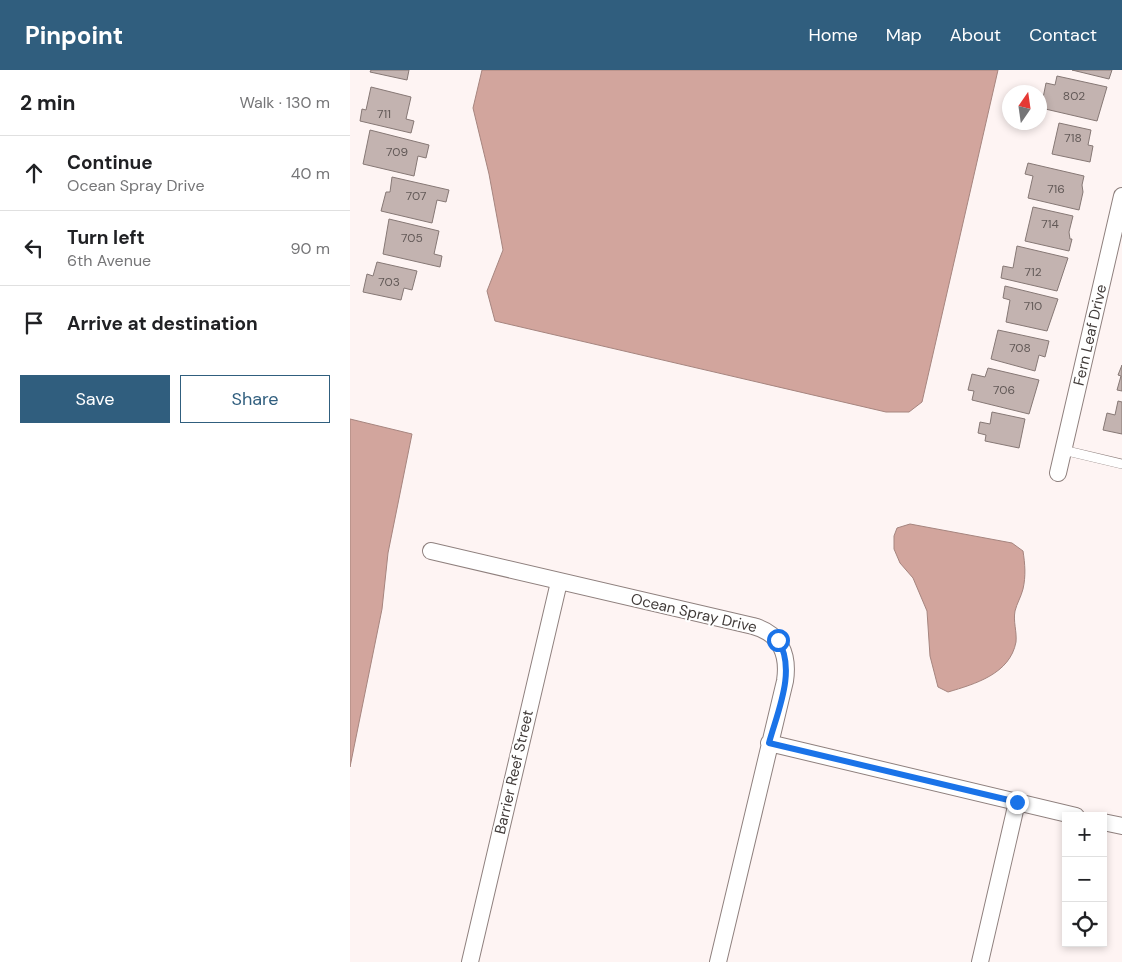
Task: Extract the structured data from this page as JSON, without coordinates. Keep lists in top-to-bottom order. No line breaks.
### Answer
{"streets":{"street":["Fern Leaf Drive","Ocean Spray Drive","Barrier Reef Street"]},"crossings":[["Ocean Spray Drive","Barrier Reef Street"]],"house_numbers":["802","711","718","709","716","707","714","705","712","703","710","708","706"],"north":"top","page":{"header":"Pinpoint","nav":["Home","Map","About","Contact"],"heading":["2 min","Walk · 130 m"],"list":[["Continue","Ocean Spray Drive","40 m"],["Turn left","6th Avenue","90 m"],"Arrive at destination"],"buttons":["Save","Share"],"map_buttons":["+","−"]}}
